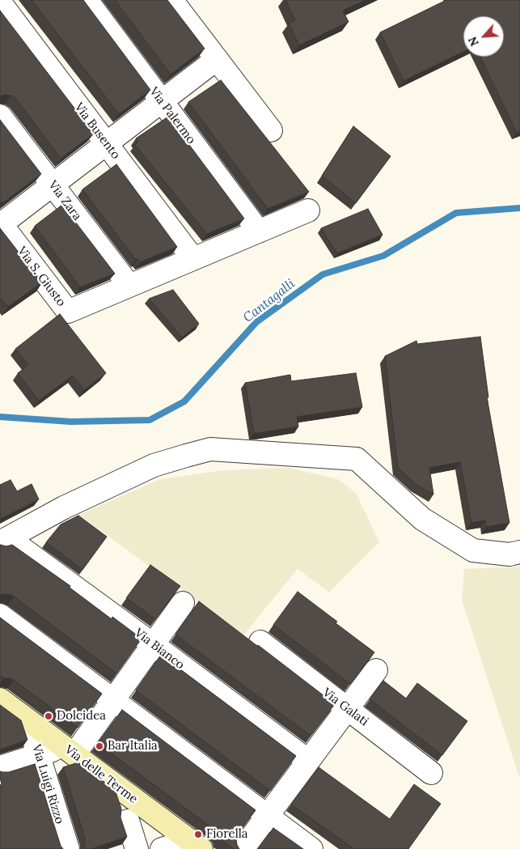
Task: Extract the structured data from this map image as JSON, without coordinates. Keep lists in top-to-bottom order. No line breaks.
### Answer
{"streets":{"main road":["Via delle Terme"],"street":["Via Palermo","Via Busento","Via Zara","Via S. Giusto","Via Bianco","Via Galati","Via Luigi Rizzo"]},"crossings":[["Via Zara","Via S. Giusto"],["Via delle Terme","Via Luigi Rizzo"]],"water":["Cantagalli"],"places":["Dolcidea","Bar Italia","Fiorella"],"north":"bottom left"}
